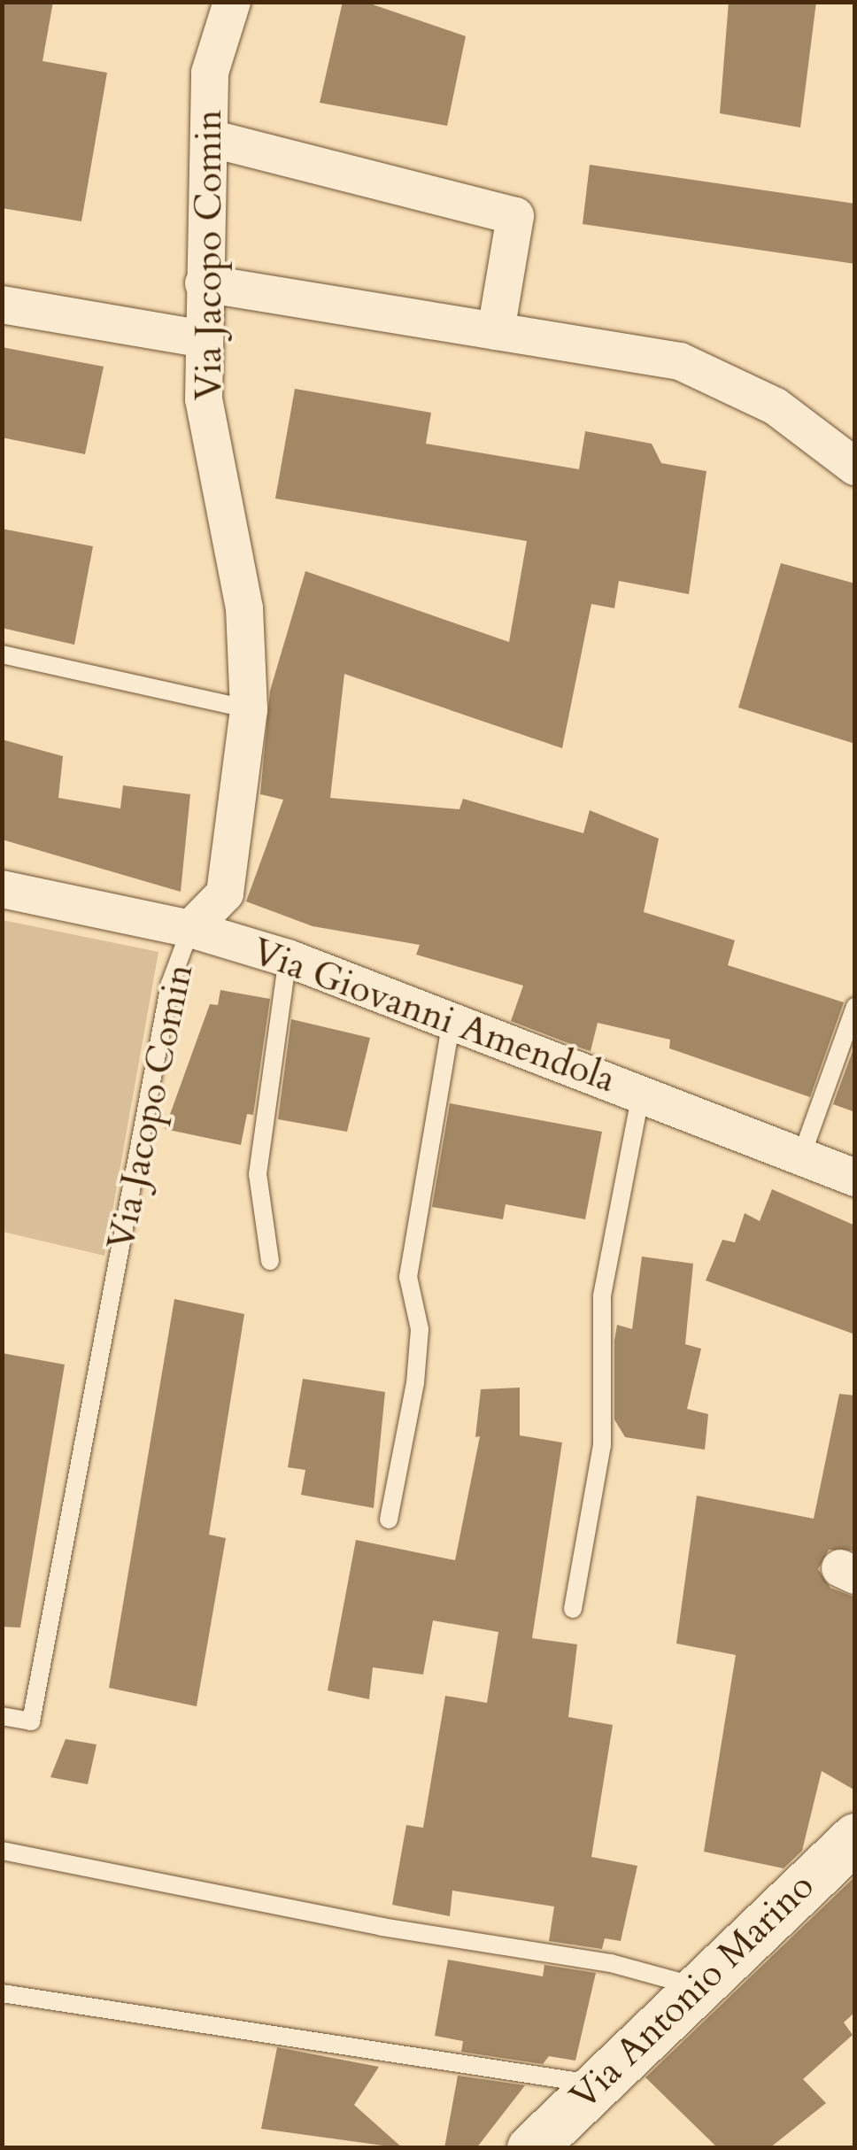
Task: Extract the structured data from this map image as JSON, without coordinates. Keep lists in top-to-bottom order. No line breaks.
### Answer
{"streets":{"street":["Via Jacopo Comin","Via Giovanni Amendola","Via Antonio Marino"]},"crossings":[["Via Jacopo Comin","Via Giovanni Amendola"]]}
